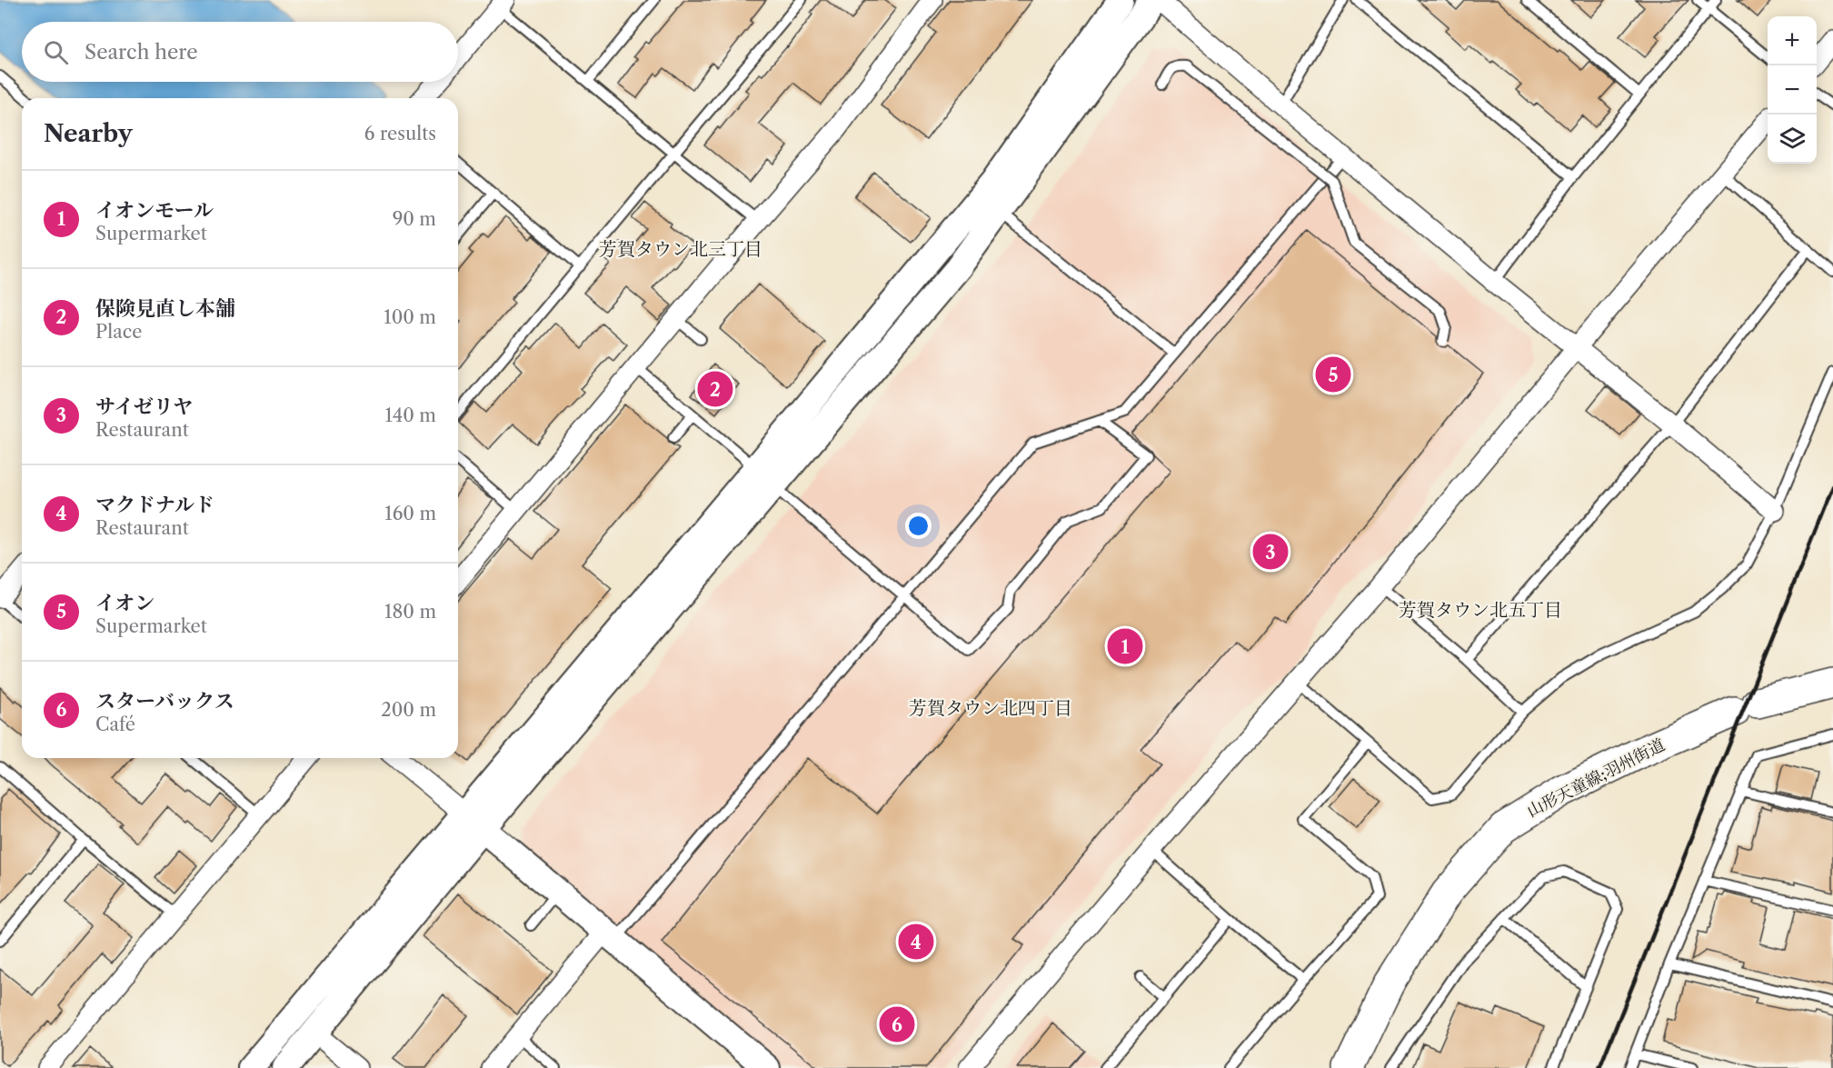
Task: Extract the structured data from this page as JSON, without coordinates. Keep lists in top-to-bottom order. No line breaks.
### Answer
{"streets":{"main road":["山形天童線;羽州街道"]},"districts":["芳賀タウン北三丁目","芳賀タウン北五丁目","芳賀タウン北四丁目"],"page":{"map_buttons":["+","−"],"search":"Search here","heading":["Nearby","6 results"],"list":[{"mark":"1","name":"イオンモール","note":"Supermarket","value":"90 m"},{"mark":"2","name":"保険見直し本舗","note":"Place","value":"100 m"},{"mark":"3","name":"サイゼリヤ","note":"Restaurant","value":"140 m"},{"mark":"4","name":"マクドナルド","note":"Restaurant","value":"160 m"},{"mark":"5","name":"イオン","note":"Supermarket","value":"180 m"},{"mark":"6","name":"スターバックス","note":"Café","value":"200 m"}],"pins":["5","2","3","1","4","6"]}}
